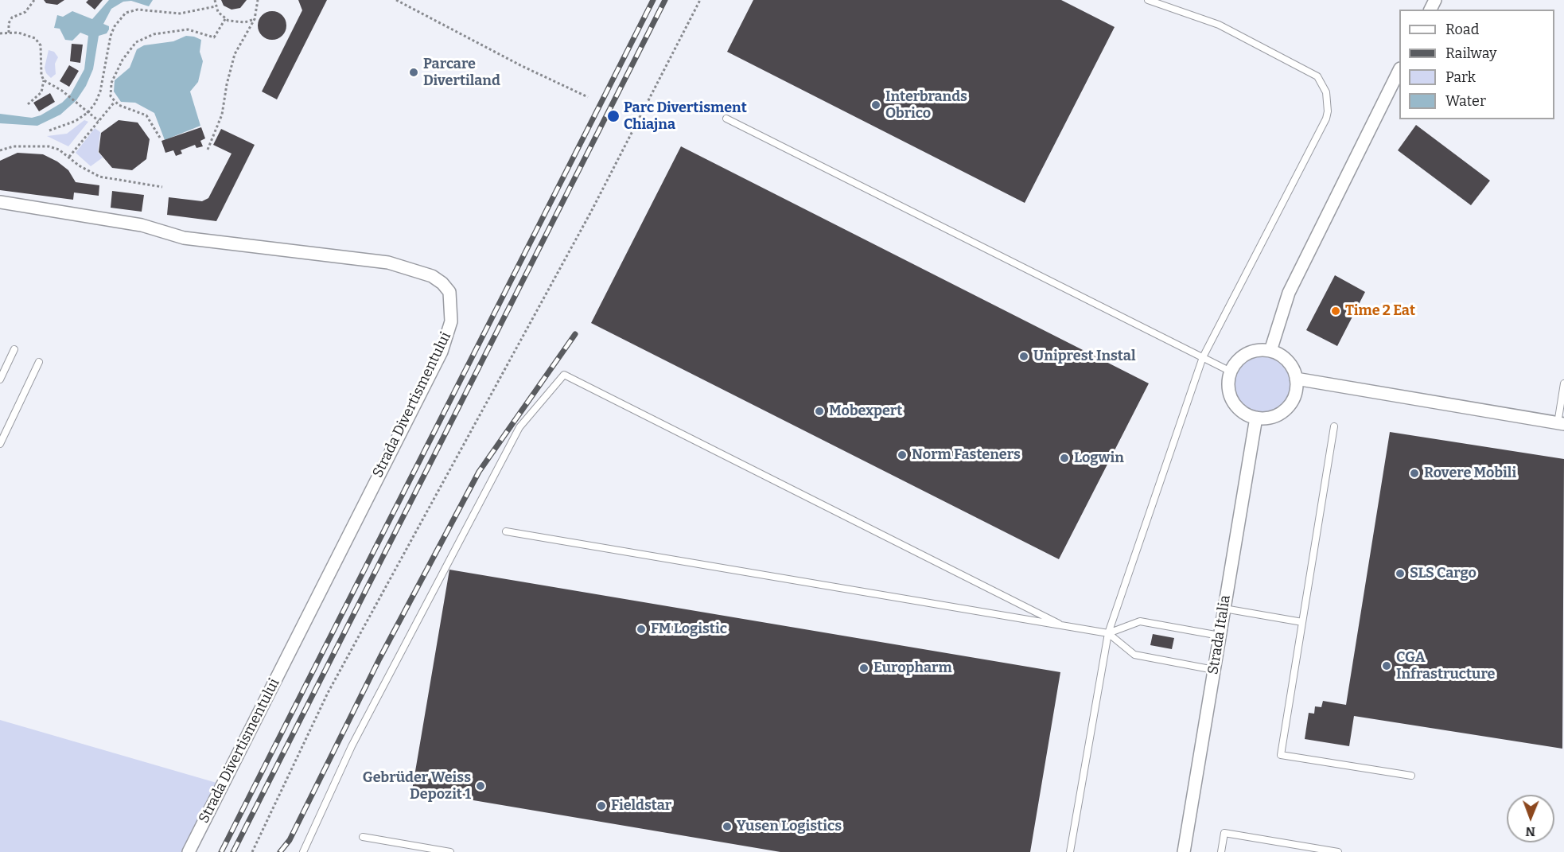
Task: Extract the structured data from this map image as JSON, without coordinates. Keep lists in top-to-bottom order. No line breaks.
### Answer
{"streets":{"street":["Strada Divertismentului","Strada Italia"]},"places":["Parcare Divertiland","Interbrands Obrico","Parc Divertisment Chiajna","Time 2 Eat","Uniprest Instal","Mobexpert","Norm Fasteners","Logwin","Rovere Mobili","SLS Cargo","FM Logistic","CGA Infrastructure","Europharm","Gebrüder Weiss Depozit 1","Fieldstar","Yusen Logistics"],"legend":["Road","Railway","Park","Water"],"north":"bottom"}
